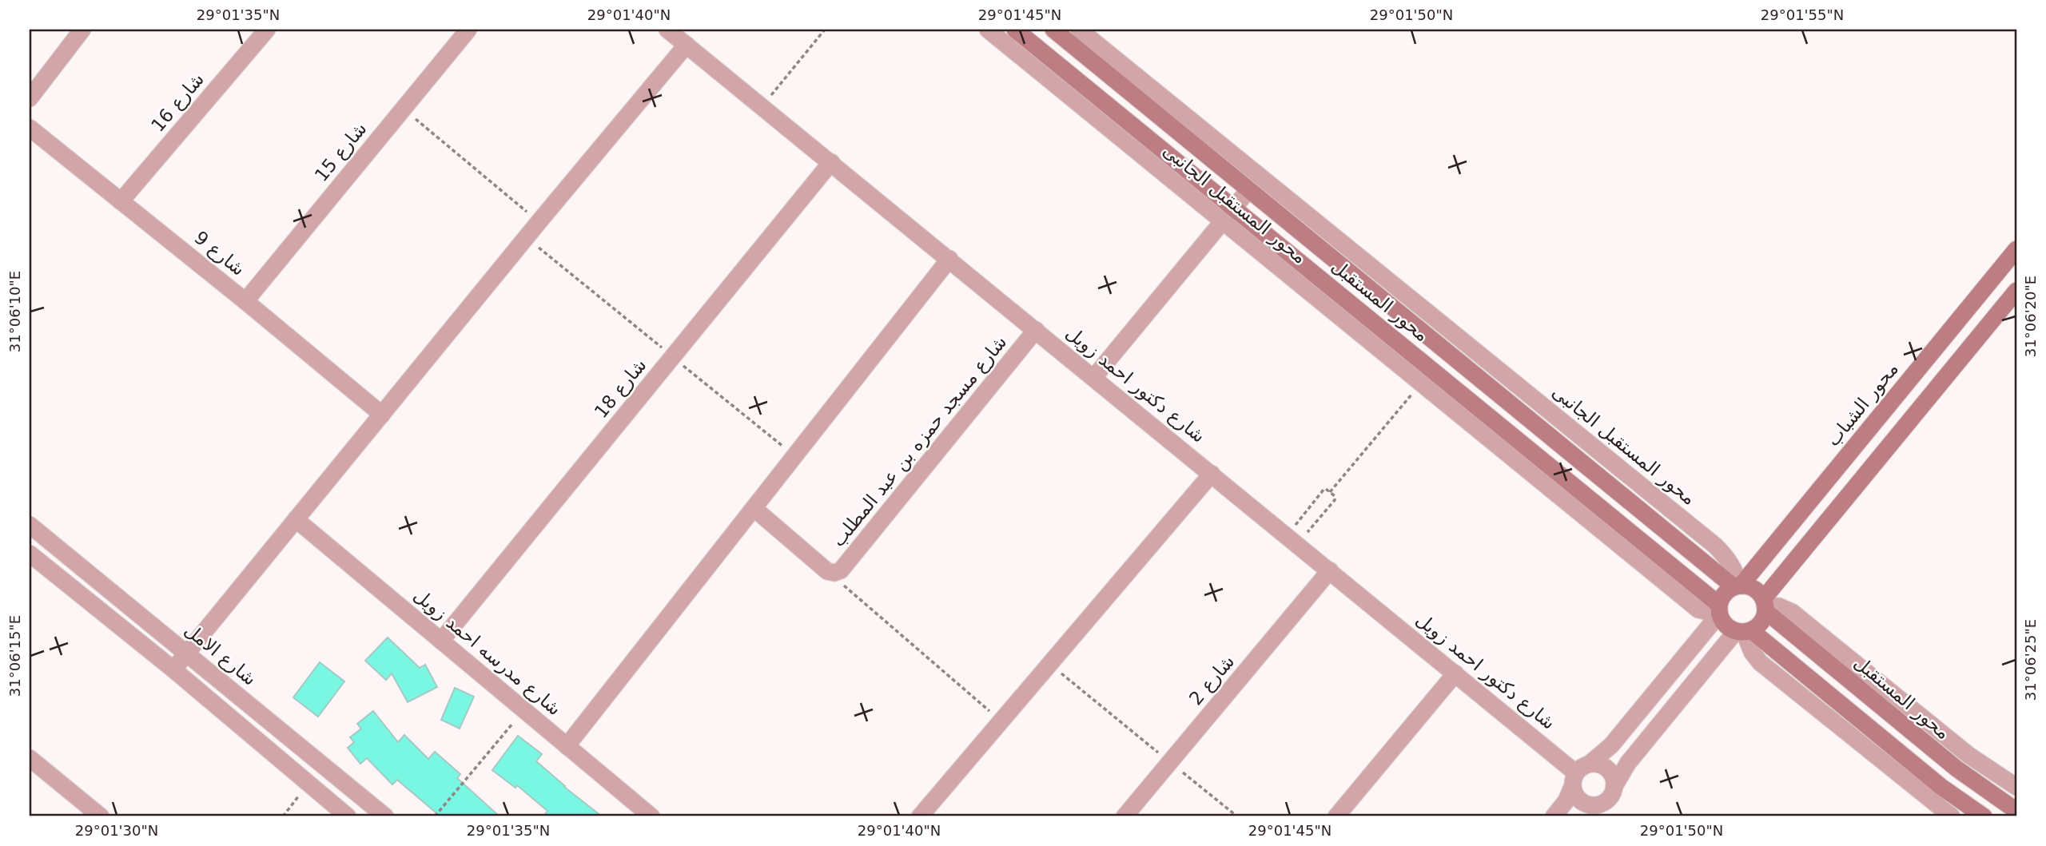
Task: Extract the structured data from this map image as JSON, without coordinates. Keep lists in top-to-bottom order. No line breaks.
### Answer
{"streets":{"street":["شارع 16","شارع 15","محور المستقبل الجانبى","شارع 9","محور المستقبل","شارع دكتور احمد زويل","شارع 18","محور الشباب","شارع مسجد حمزه بن عبد المطلب","شارع مدرسه احمد زويل","شارع الامل","شارع 2"]},"crossings":[["شارع 16","شارع 9"],["شارع 15","شارع 9"],["محور المستقبل الجانبى","محور المستقبل"],["محور المستقبل الجانبى","محور الشباب"],["محور المستقبل","محور الشباب"],["شارع دكتور احمد زويل","شارع 18"],["شارع دكتور احمد زويل","شارع مسجد حمزه بن عبد المطلب"],["شارع دكتور احمد زويل","شارع 2"],["شارع 18","شارع مدرسه احمد زويل"]],"coordinates":["29°01'35\"N","29°01'40\"N","29°01'45\"N","29°01'50\"N","29°01'55\"N","31°06'10\"E","31°06'20\"E","31°06'15\"E","31°06'25\"E","29°01'30\"N"]}
